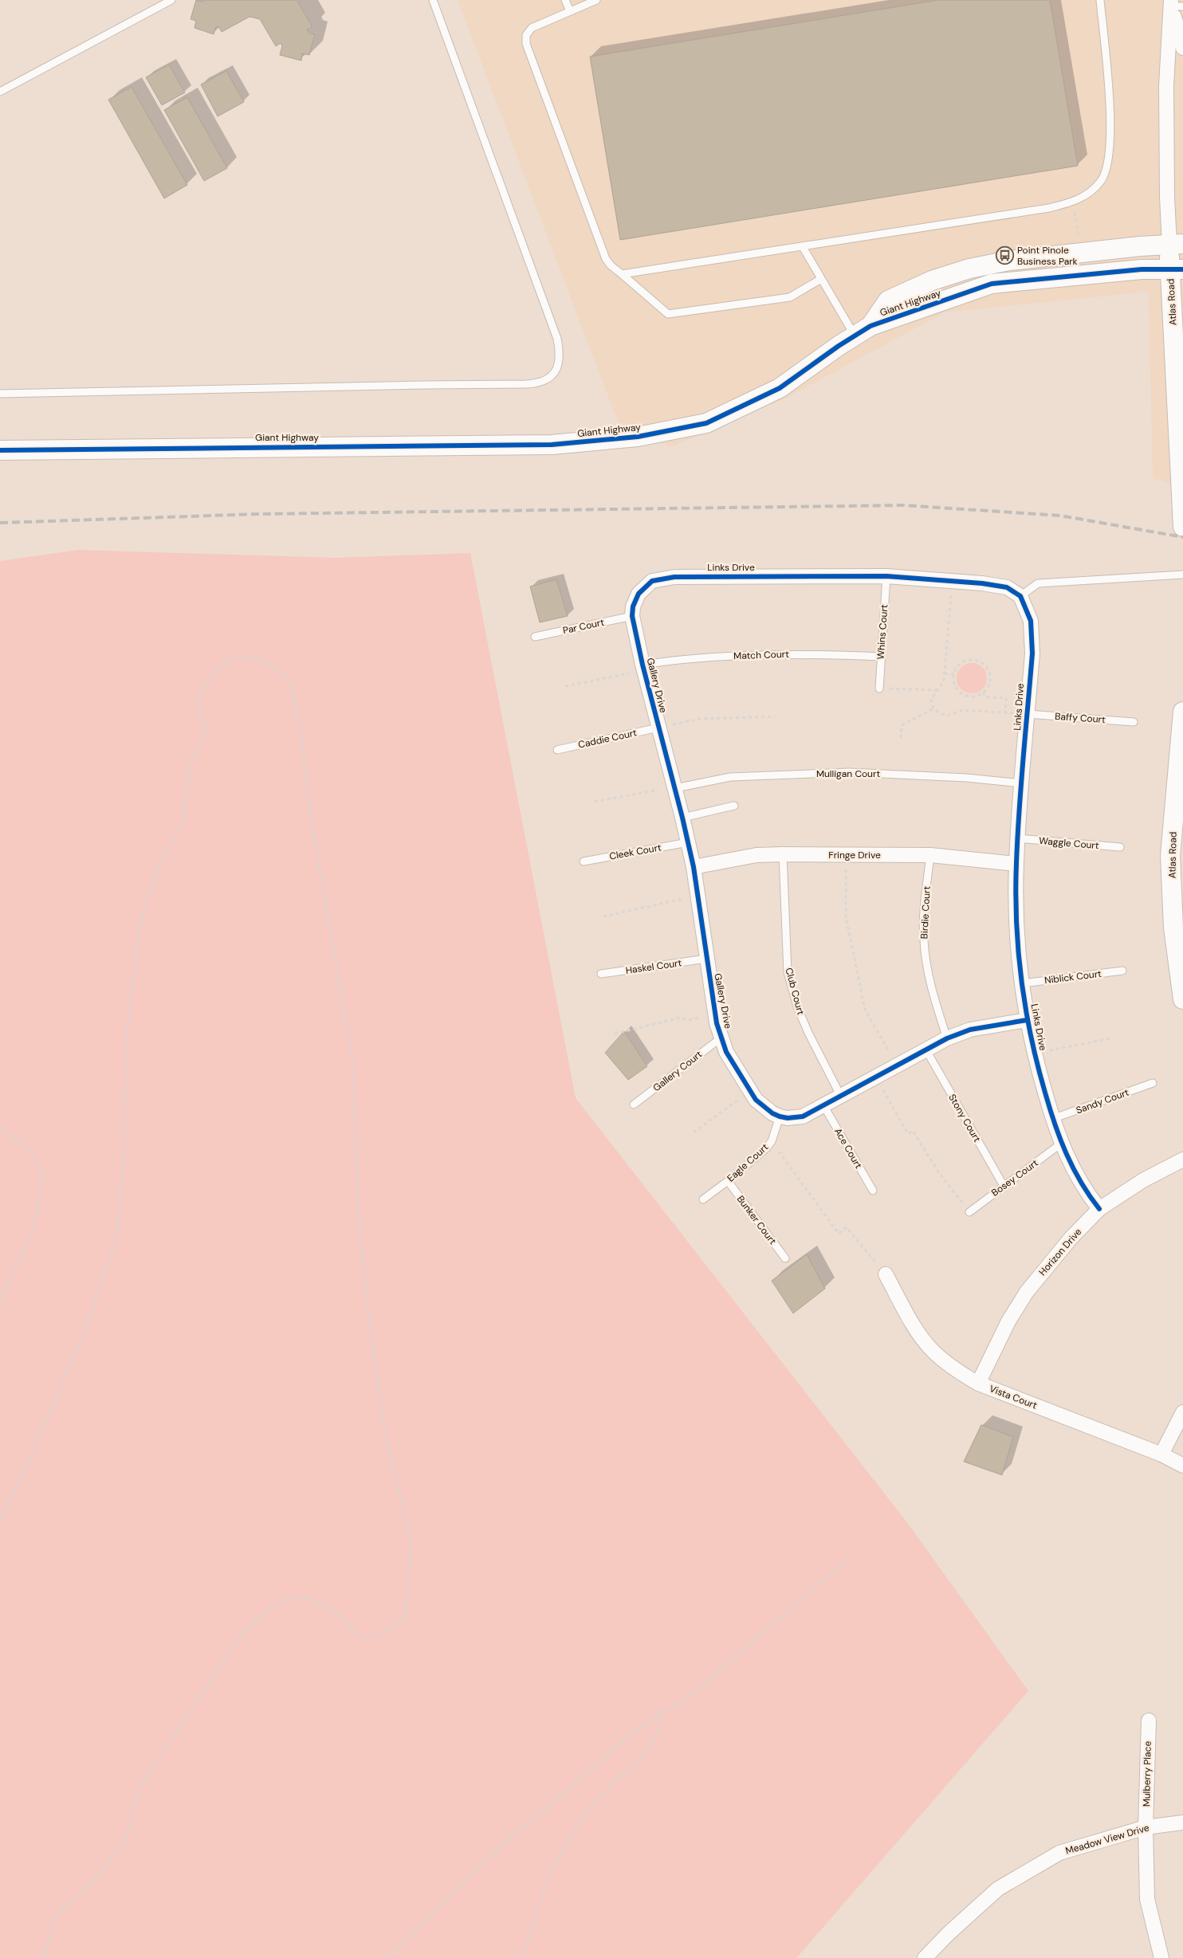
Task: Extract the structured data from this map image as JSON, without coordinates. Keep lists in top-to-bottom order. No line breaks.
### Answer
{"streets":{"street":["Atlas Road","Giant Highway","Links Drive","Gallery Drive","Fringe Drive","Horizon Drive","Vista Court","Mulberry Place","Meadow View Drive"],"lane":["Par Court","Whins Court","Match Court","Baffy Court","Caddie Court","Mulligan Court","Waggle Court","Cleek Court","Birdie Court","Haskel Court","Niblick Court","Club Court","Gallery Court","Sandy Court","Stony Court","Ace Court","Eagle Court","Bosey Court","Bunker Court"]},"crossings":[["Atlas Road","Giant Highway"],["Links Drive","Par Court"],["Links Drive","Whins Court"],["Links Drive","Gallery Drive"],["Links Drive","Baffy Court"],["Links Drive","Mulligan Court"],["Links Drive","Waggle Court"],["Links Drive","Fringe Drive"],["Links Drive","Niblick Court"],["Links Drive","Sandy Court"],["Links Drive","Bosey Court"],["Links Drive","Horizon Drive"],["Par Court","Gallery Drive"],["Whins Court","Match Court"],["Match Court","Gallery Drive"],["Gallery Drive","Caddie Court"],["Gallery Drive","Mulligan Court"],["Gallery Drive","Cleek Court"],["Gallery Drive","Fringe Drive"],["Gallery Drive","Haskel Court"],["Gallery Drive","Gallery Court"],["Gallery Drive","Eagle Court"],["Fringe Drive","Birdie Court"],["Fringe Drive","Club Court"],["Stony Court","Bosey Court"],["Eagle Court","Bunker Court"],["Horizon Drive","Vista Court"],["Mulberry Place","Meadow View Drive"]],"places":{"bus stop":["Point Pinole Business Park"]}}
